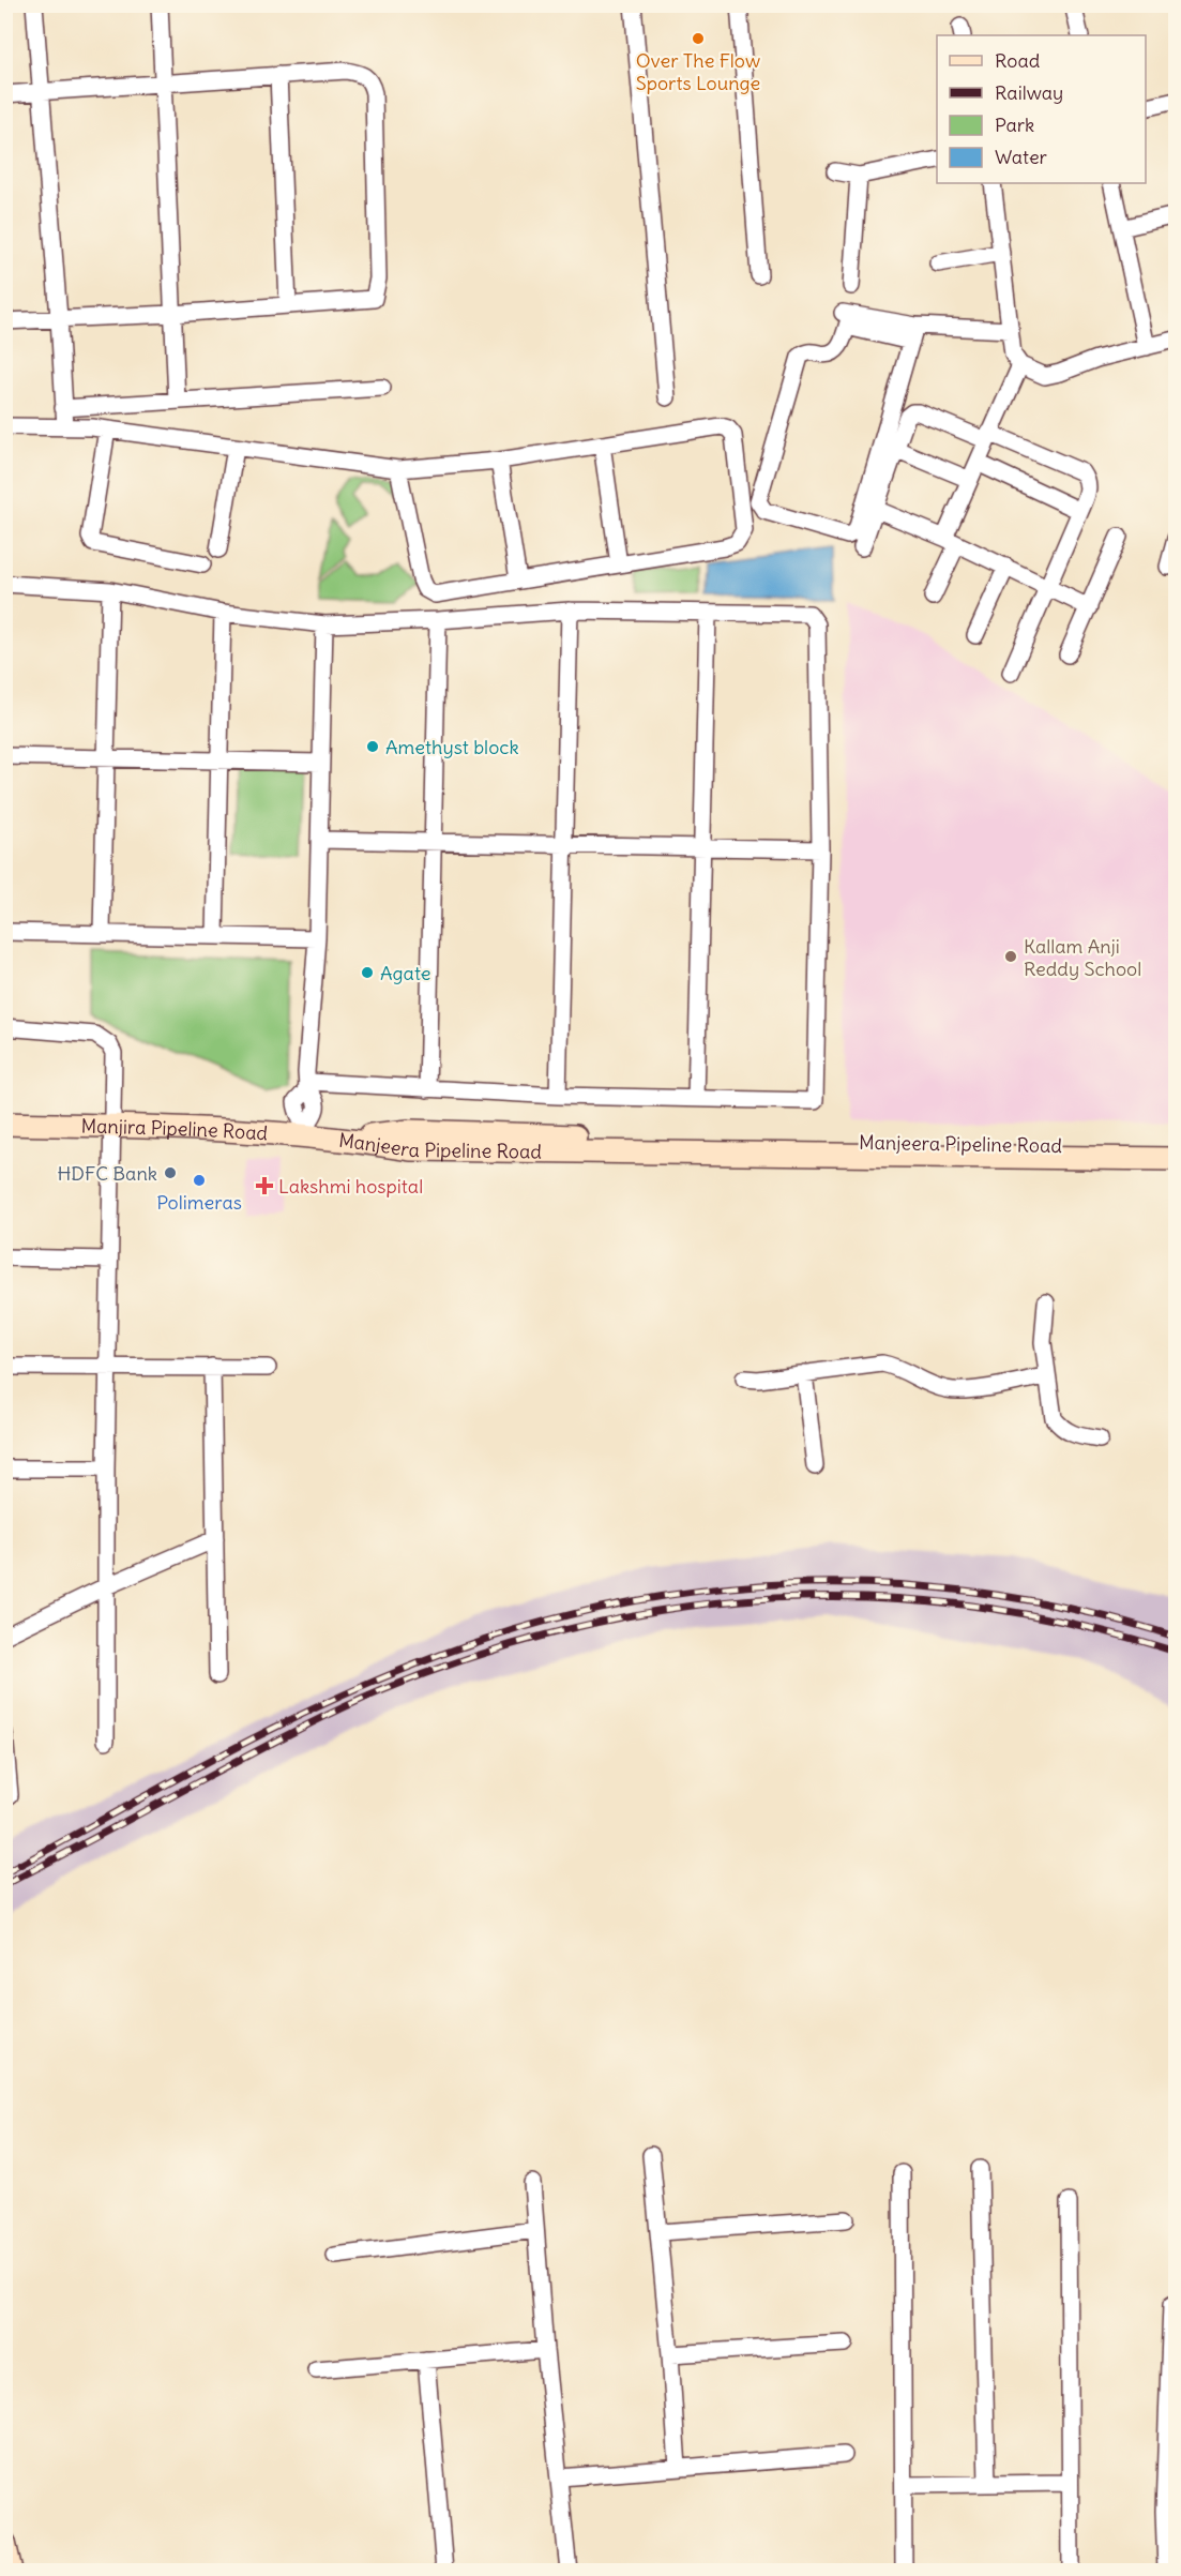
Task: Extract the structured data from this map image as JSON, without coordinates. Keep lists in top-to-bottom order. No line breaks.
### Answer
{"streets":{"main road":["Manjira Pipeline Road","Manjeera Pipeline Road"]},"crossings":[["Manjira Pipeline Road","Manjeera Pipeline Road"]],"places":{"other":["Over The Flow Sports Lounge","Amethyst block","Kallam Anji Reddy School","Agate","HDFC Bank","Polimeras"],"health":["Lakshmi hospital"]},"legend":["Road","Railway","Park","Water"]}
